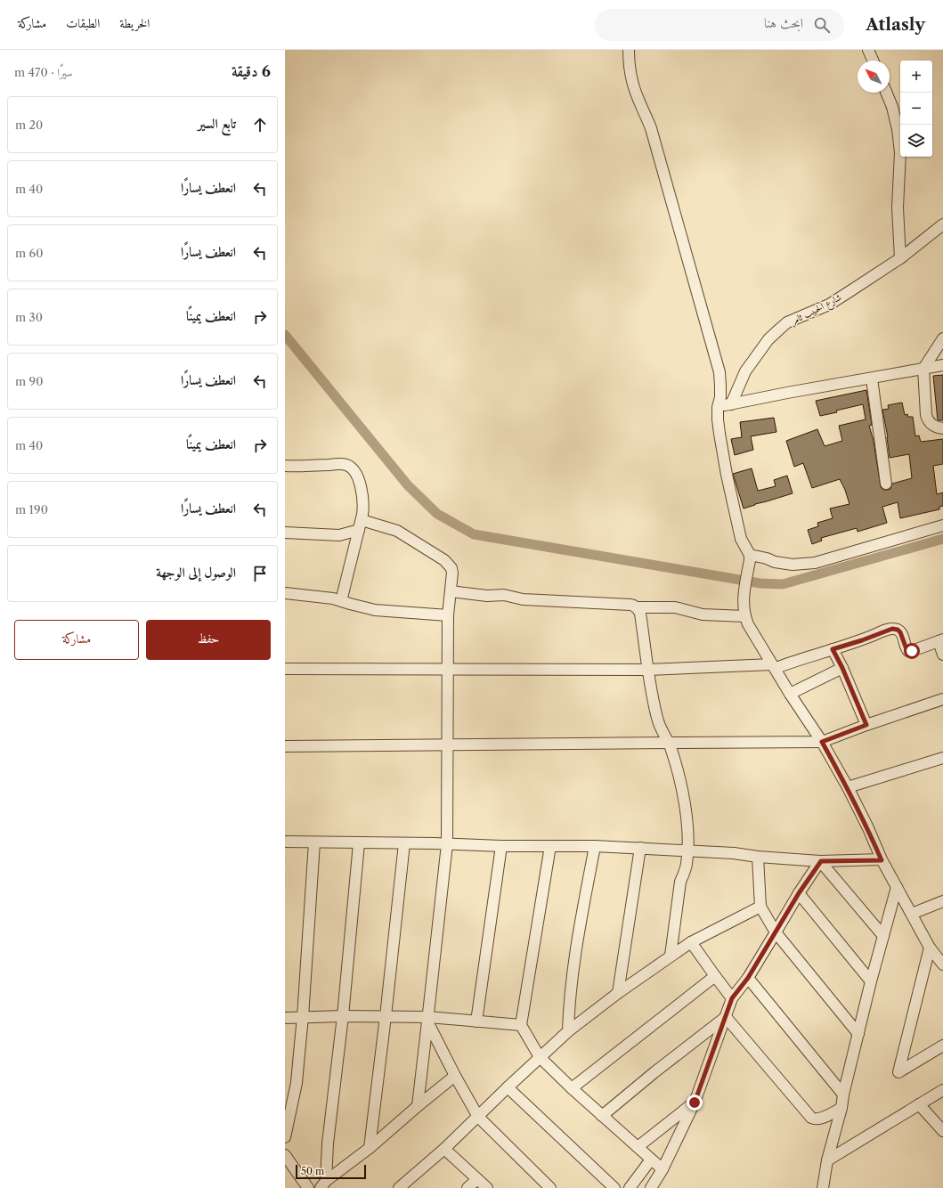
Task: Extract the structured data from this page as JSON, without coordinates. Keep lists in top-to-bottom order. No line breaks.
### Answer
{"streets":{"street":["شارع الحبيب ثامر"]},"scale_bar":"50 m","north":"top left","page":{"header":"Atlasly","search":"ابحث هنا","nav":["الخريطة","الطبقات","مشاركة"],"heading":["6 دقيقة","سيرًا · 470 m"],"map_buttons":["+","−"],"list":[["تابع السير","20 m"],["انعطف يسارًا","40 m"],["انعطف يسارًا","60 m"],["انعطف يمينًا","30 m"],["انعطف يسارًا","90 m"],["انعطف يمينًا","40 m"],["انعطف يسارًا","190 m"],"الوصول إلى الوجهة"],"buttons":["حفظ","مشاركة"],"scale":"50 m"}}
